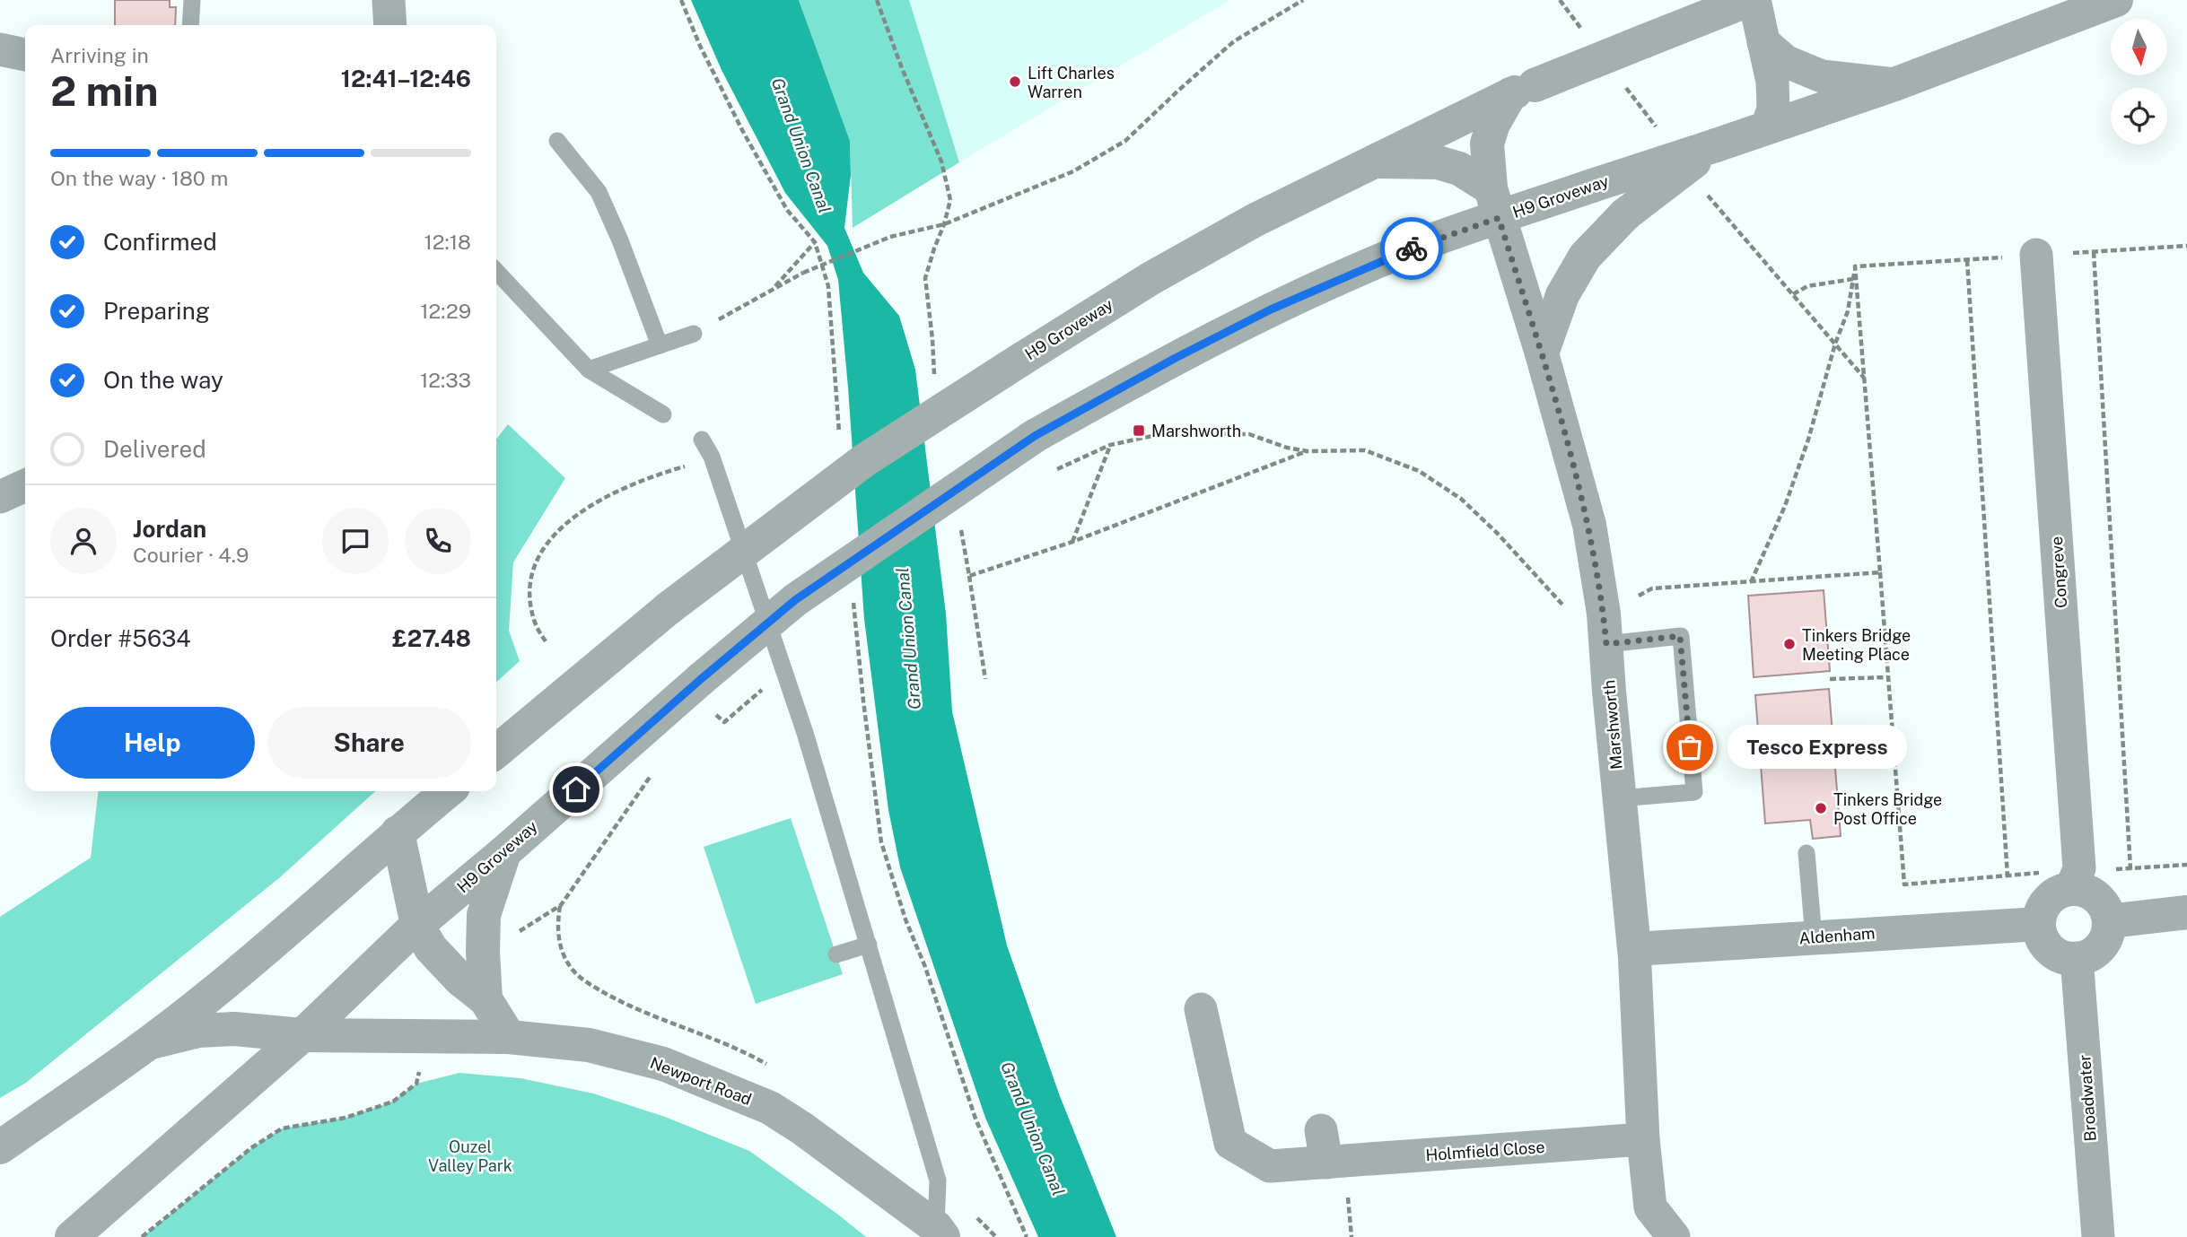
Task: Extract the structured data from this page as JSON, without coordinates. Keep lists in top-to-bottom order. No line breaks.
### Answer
{"streets":{"street":["H9 Groveway","Congreve","Marshworth","Aldenham","Newport Road","Broadwater","Holmfield Close"]},"crossings":[["H9 Groveway","Marshworth"],["H9 Groveway","Newport Road"],["Congreve","Aldenham"],["Congreve","Broadwater"],["Marshworth","Aldenham"],["Marshworth","Holmfield Close"],["Aldenham","Broadwater"]],"water":["Grand Union Canal"],"parks":["Ouzel Valley Park"],"places":{"other":["Lift Charles Warren","Tinkers Bridge Meeting Place","Tesco Express","Tinkers Bridge Post Office"],"transit":["Marshworth"]},"north":"bottom","page":{"heading":["2 min","Arriving in","12:41–12:46"],"panel":["Jordan","Courier · 4.9","Order #5634","£27.48"],"bar":"On the way · 180 m","list":[["Confirmed","12:18"],["Preparing","12:29"],["On the way","12:33"],"Delivered"],"buttons":["Help","Share"],"bubble":"Tesco Express"}}
